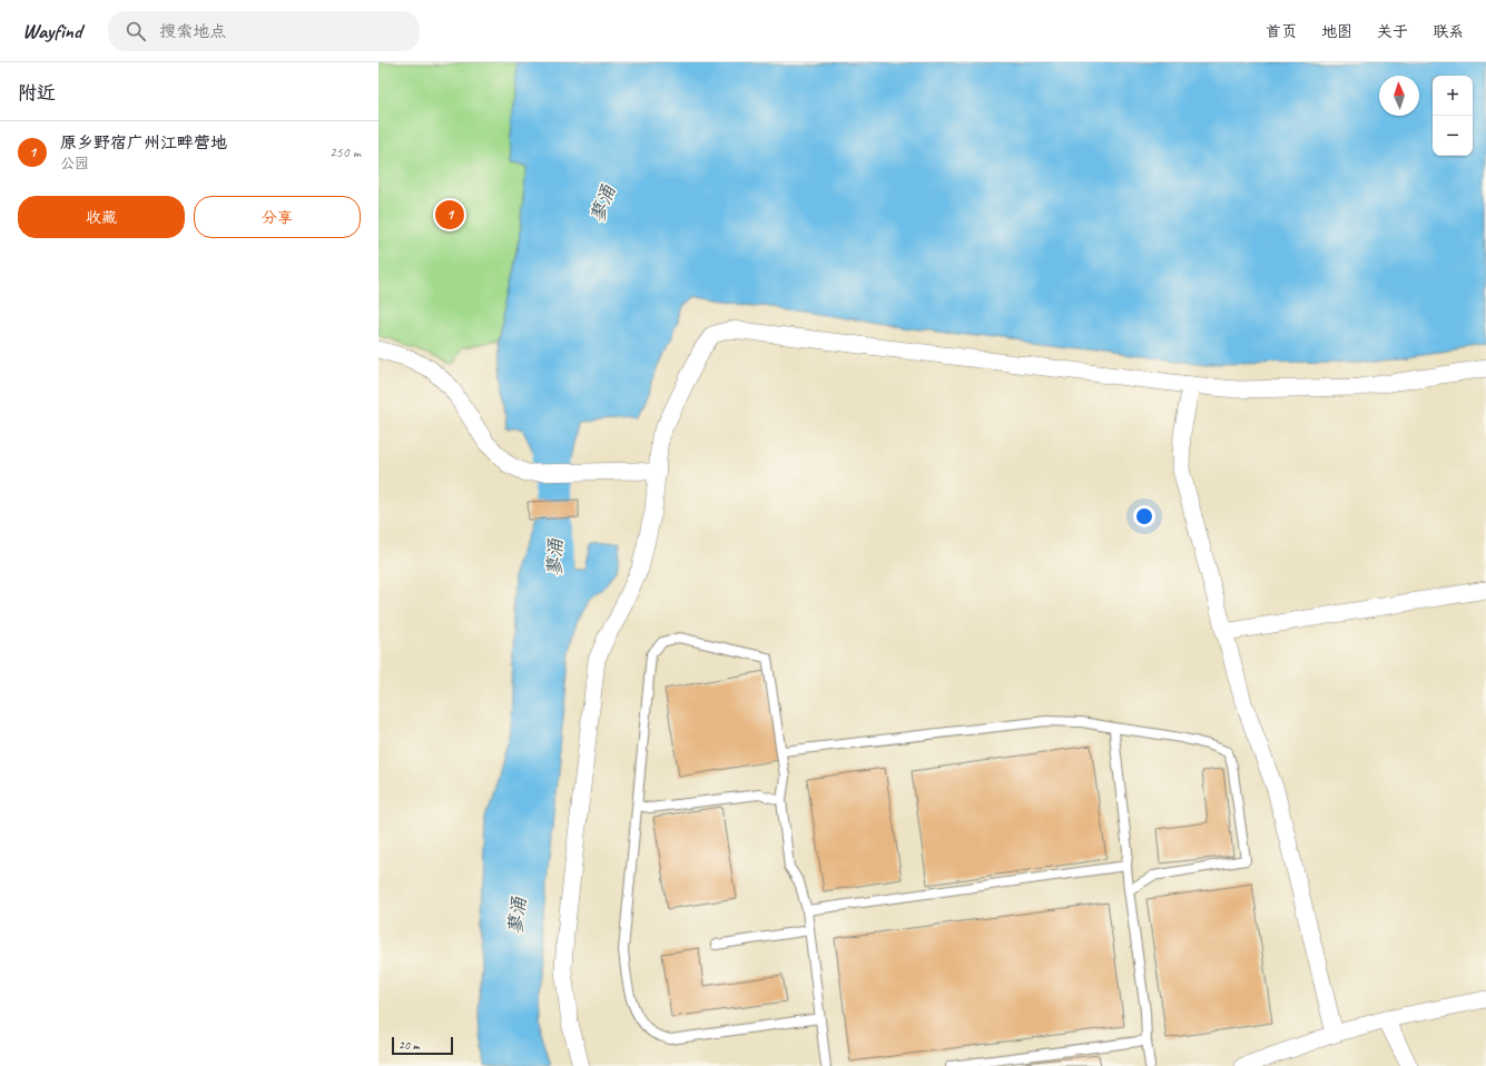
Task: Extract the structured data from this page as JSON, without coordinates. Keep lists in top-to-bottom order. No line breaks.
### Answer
{"water":["蓼涌"],"scale_bar":"20 m","north":"top","page":{"header":"Wayfind","search":"搜索地点","nav":["首页","地图","关于","联系"],"heading":"附近","map_buttons":["+","−"],"list":[{"mark":"1","name":"原乡野宿广州江畔营地","note":"公园","value":"250 m"}],"buttons":["收藏","分享"],"pins":"1","scale":"20 m"}}
